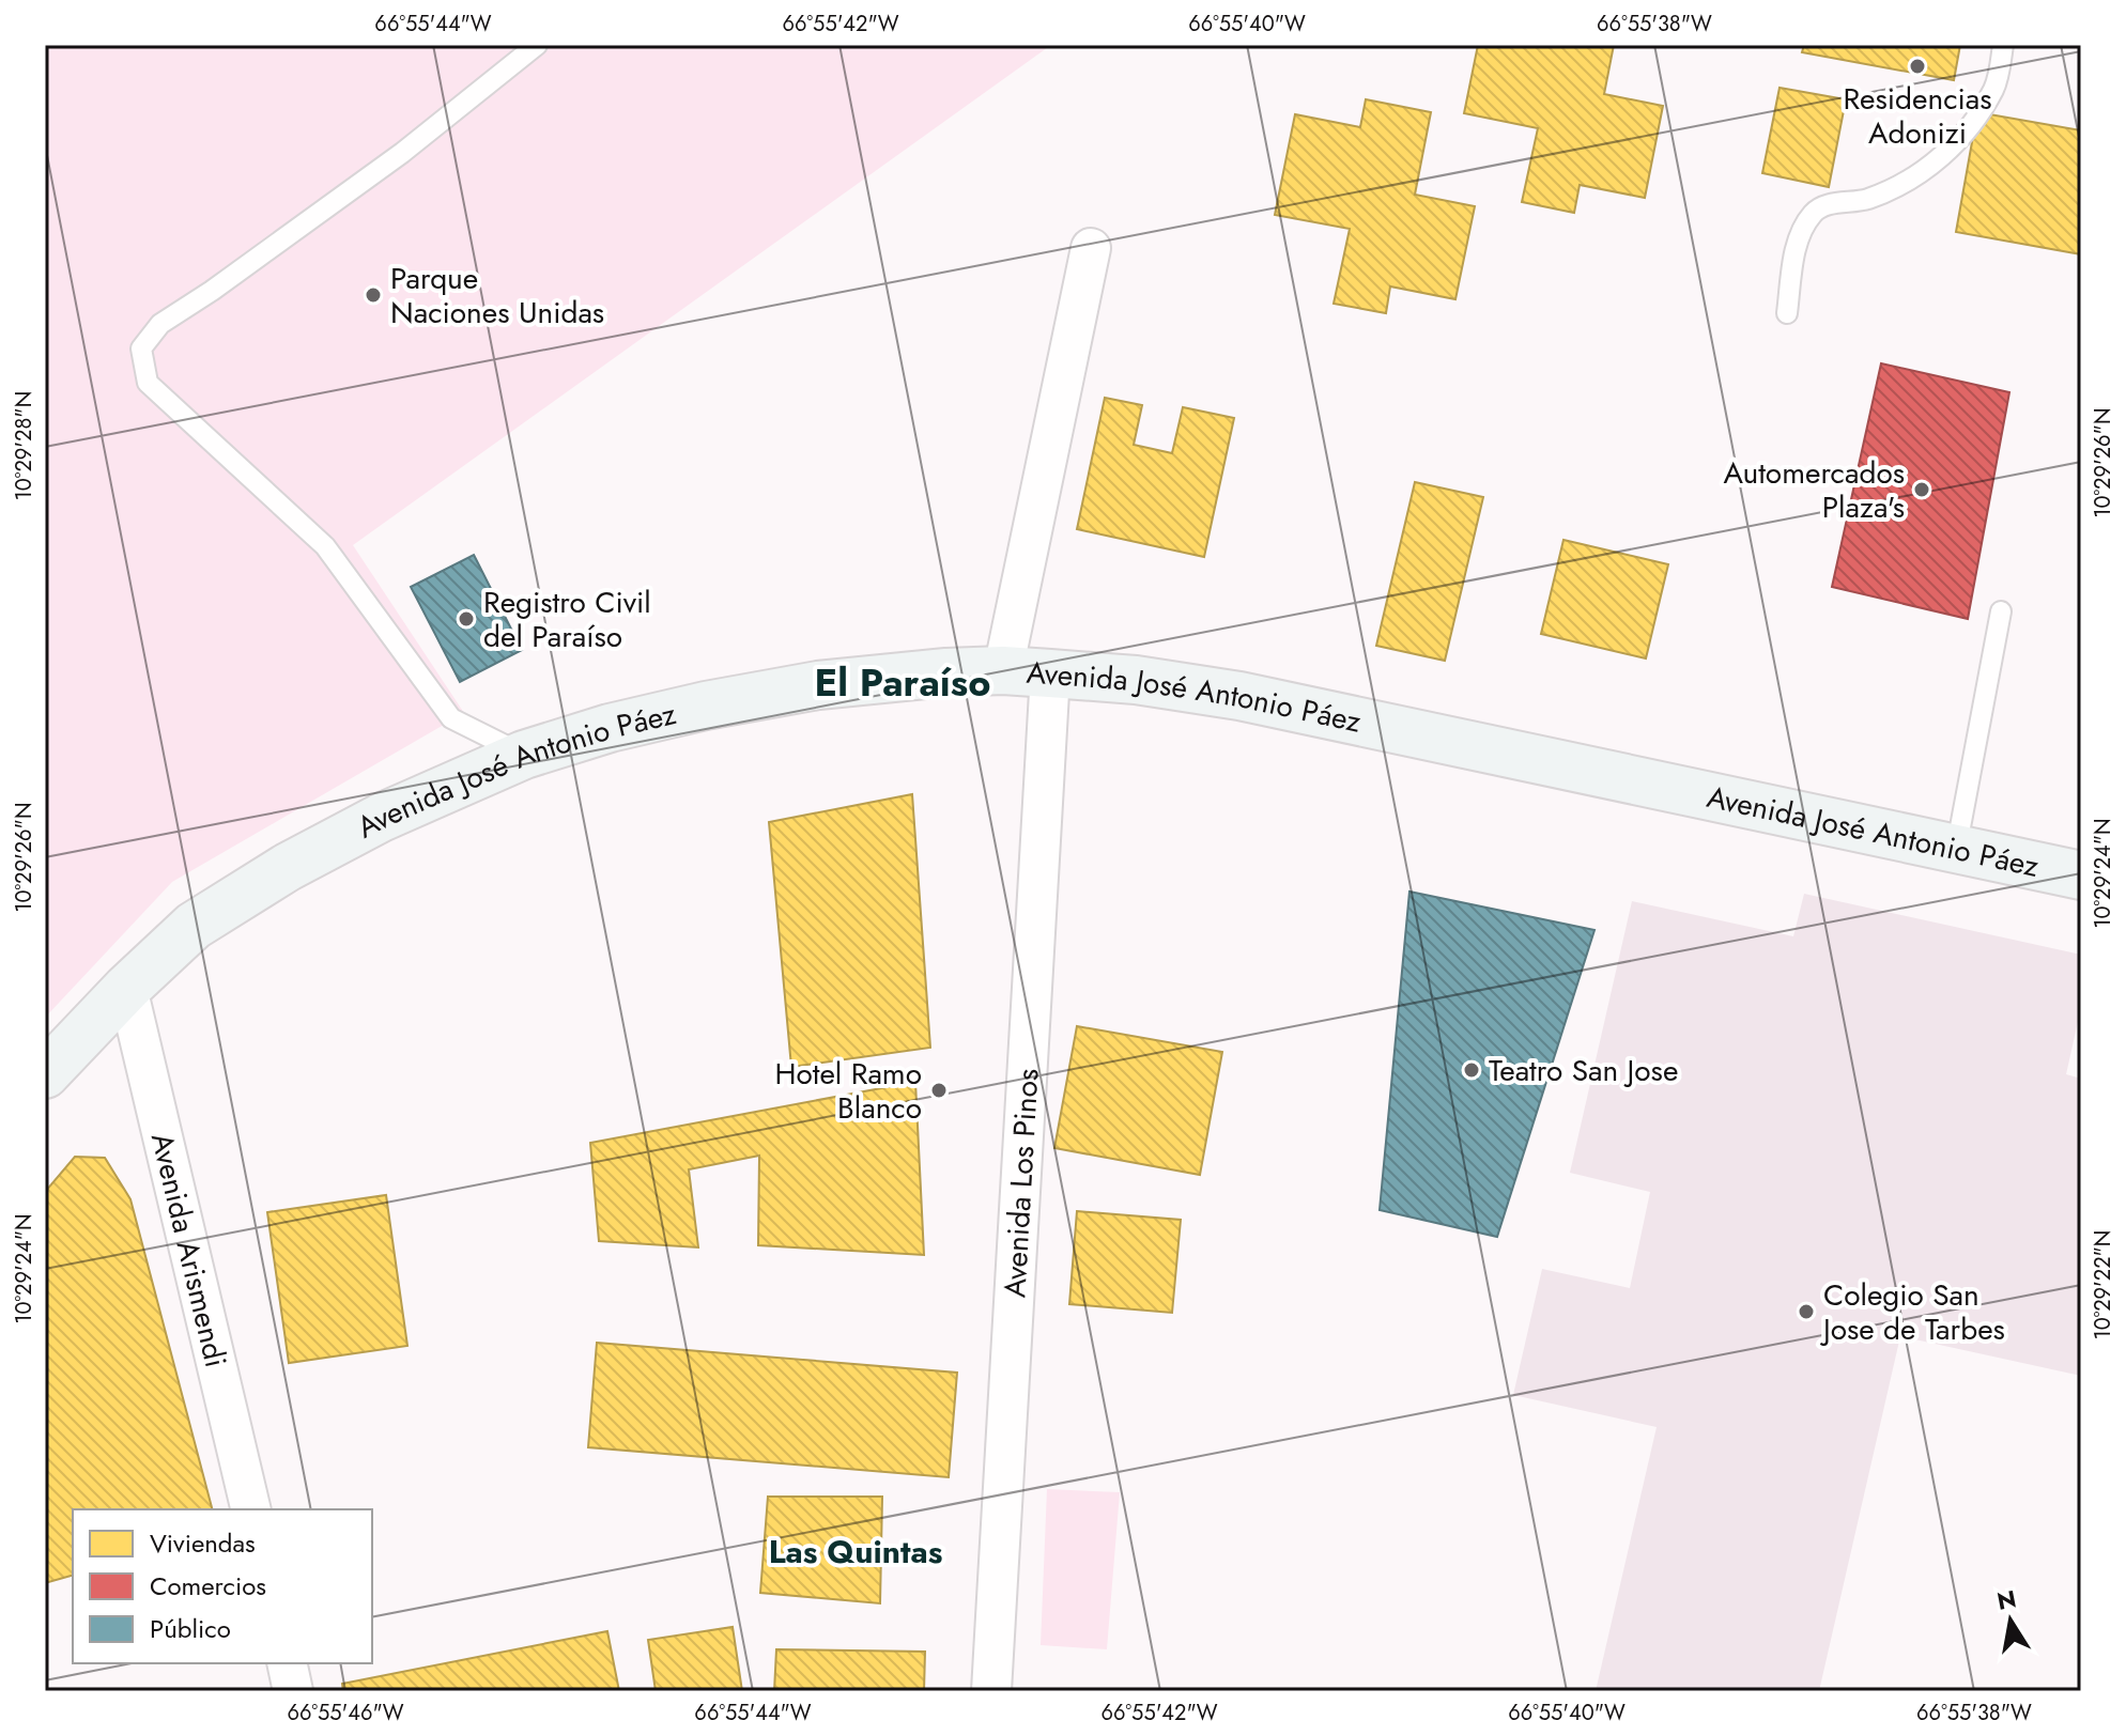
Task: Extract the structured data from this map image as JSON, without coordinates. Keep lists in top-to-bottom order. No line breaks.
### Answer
{"streets":{"main road":["Avenida José Antonio Páez"],"street":["Avenida Los Pinos","Avenida Arismendi"]},"crossings":[["Avenida José Antonio Páez","Avenida Los Pinos"],["Avenida José Antonio Páez","Avenida Arismendi"]],"districts":["El Paraíso","Las Quintas"],"places":["Residencias Adonizi","Parque Naciones Unidas","Automercados Plaza's","Registro Civil del Paraíso","Teatro San Jose","Hotel Ramo Blanco","Colegio San Jose de Tarbes"],"legend":["Viviendas","Comercios","Público"],"north":"top","coordinates":["66°55'44\"W","66°55'42\"W","66°55'40\"W","66°55'38\"W","10°29'28\"N","10°29'26\"N","10°29'24\"N","10°29'22\"N","66°55'46\"W"]}
